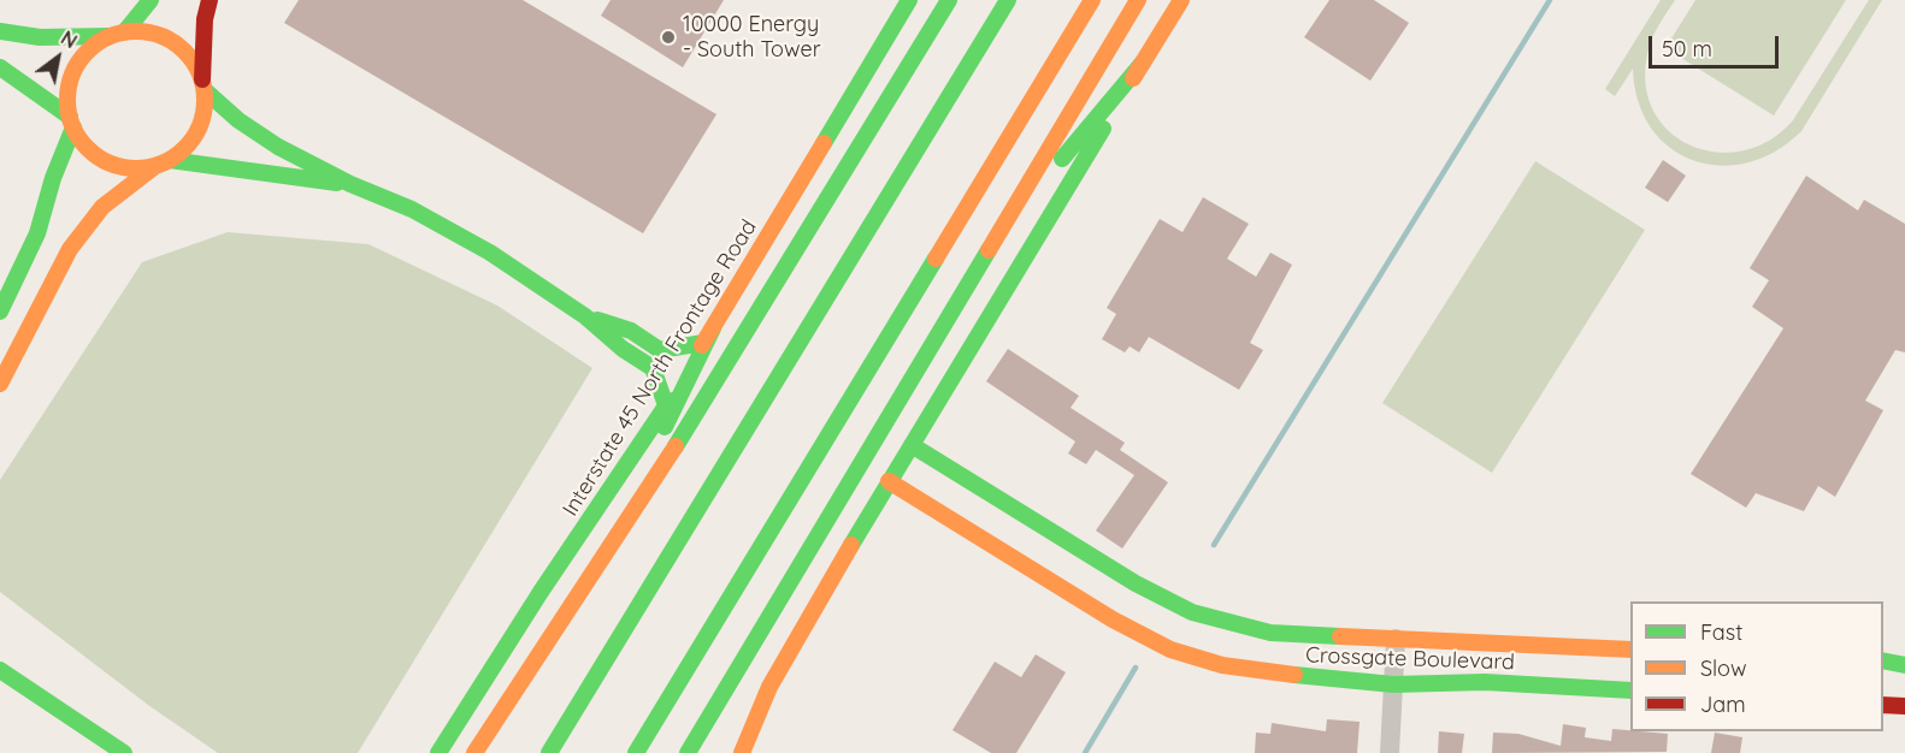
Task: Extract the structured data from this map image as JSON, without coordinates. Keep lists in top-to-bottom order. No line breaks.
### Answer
{"streets":{"main road":["Interstate 45 North Frontage Road","Crossgate Boulevard"]},"places":["10000 Energy - South Tower"],"legend":["Fast","Slow","Jam"],"scale_bar":"50 m","north":"top right"}
